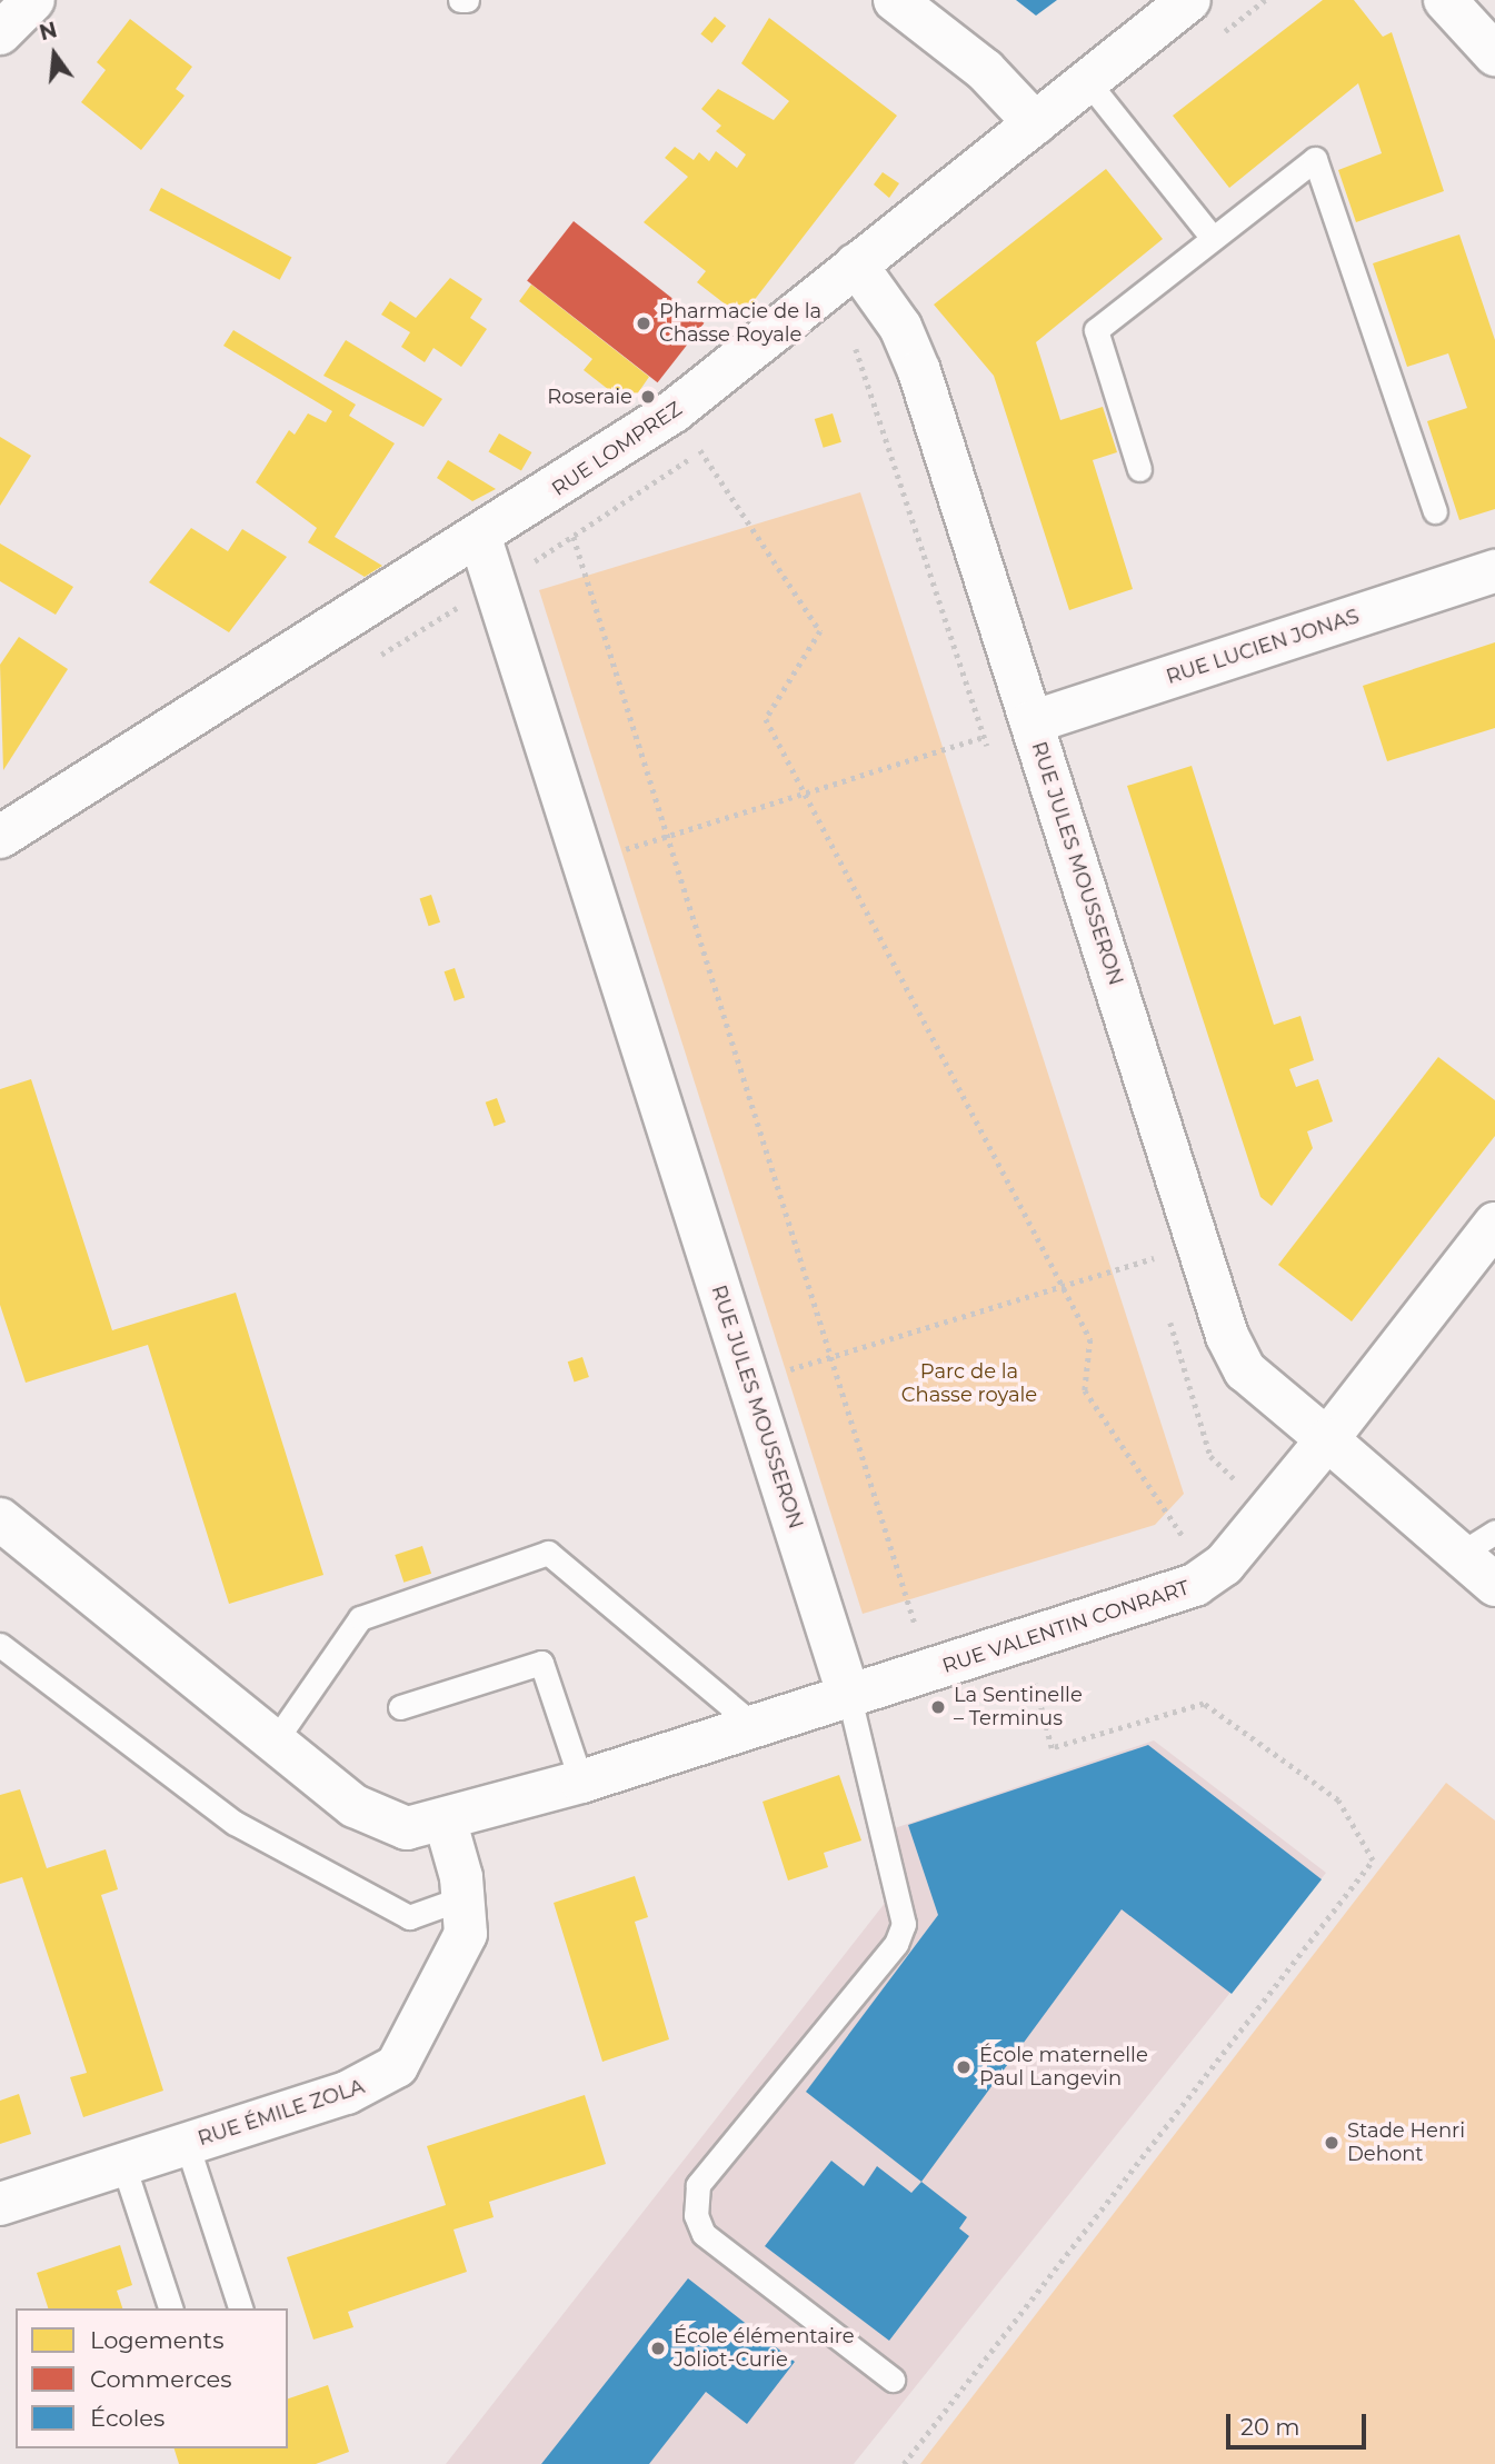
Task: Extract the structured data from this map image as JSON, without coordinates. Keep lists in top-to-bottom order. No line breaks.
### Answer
{"streets":{"street":["RUE LOMPREZ","RUE LUCIEN JONAS","RUE JULES MOUSSERON","RUE VALENTIN CONRART","RUE ÉMILE ZOLA"]},"crossings":[["RUE LOMPREZ","RUE JULES MOUSSERON"],["RUE LUCIEN JONAS","RUE JULES MOUSSERON"],["RUE JULES MOUSSERON","RUE VALENTIN CONRART"]],"parks":["Parc de la Chasse royale"],"places":["Pharmacie de la Chasse Royale","Roseraie","La Sentinelle – Terminus","École maternelle Paul Langevin","Stade Henri Dehont","École élémentaire Joliot-Curie"],"legend":["Logements","Commerces","Écoles"],"scale_bar":"20 m","north":"top"}
